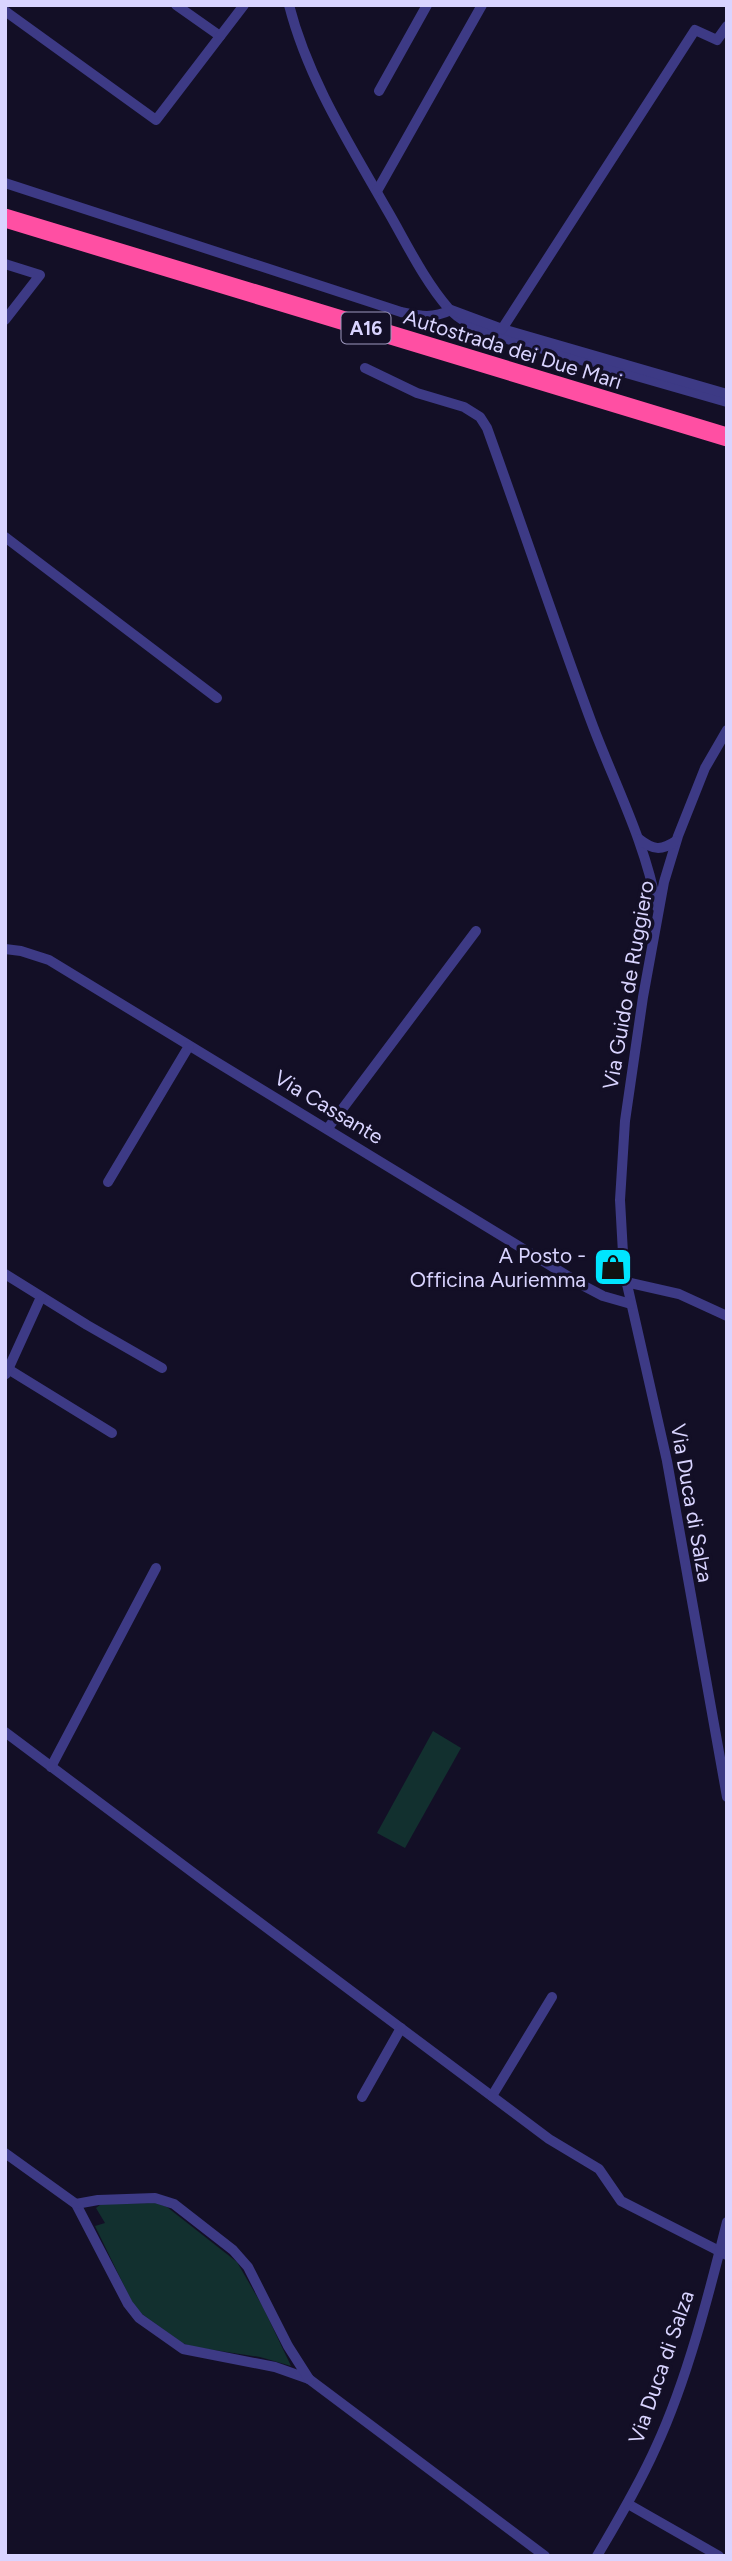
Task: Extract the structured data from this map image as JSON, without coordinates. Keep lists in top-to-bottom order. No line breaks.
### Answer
{"streets":{"highway":["A16","Autostrada dei Due Mari"],"street":["Via Guido de Ruggiero","Via Cassante","Via Duca di Salza"]},"crossings":[["Via Guido de Ruggiero","Via Duca di Salza"],["Via Cassante","Via Duca di Salza"]],"places":{"shop":["A Posto - Officina Auriemma"]}}
